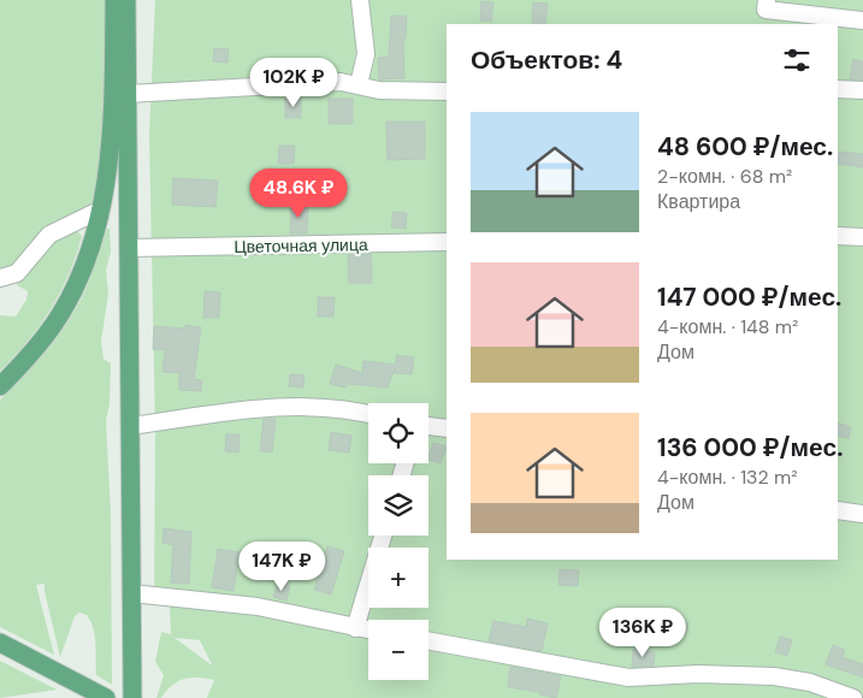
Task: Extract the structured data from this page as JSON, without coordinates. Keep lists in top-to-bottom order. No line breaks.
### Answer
{"streets":{"street":["Цветочная улица"]},"page":{"heading":"Объектов: 4","price":["102K ₽","48.6K ₽","147K ₽","136K ₽"],"list":[{"name":"48 600 ₽/мес.","note":"2-комн. · 68 m² · Квартира"},{"name":"147 000 ₽/мес.","note":"4-комн. · 148 m² · Дом"},{"name":"136 000 ₽/мес.","note":"4-комн. · 132 m² · Дом"}],"map_buttons":["+","−"]}}
